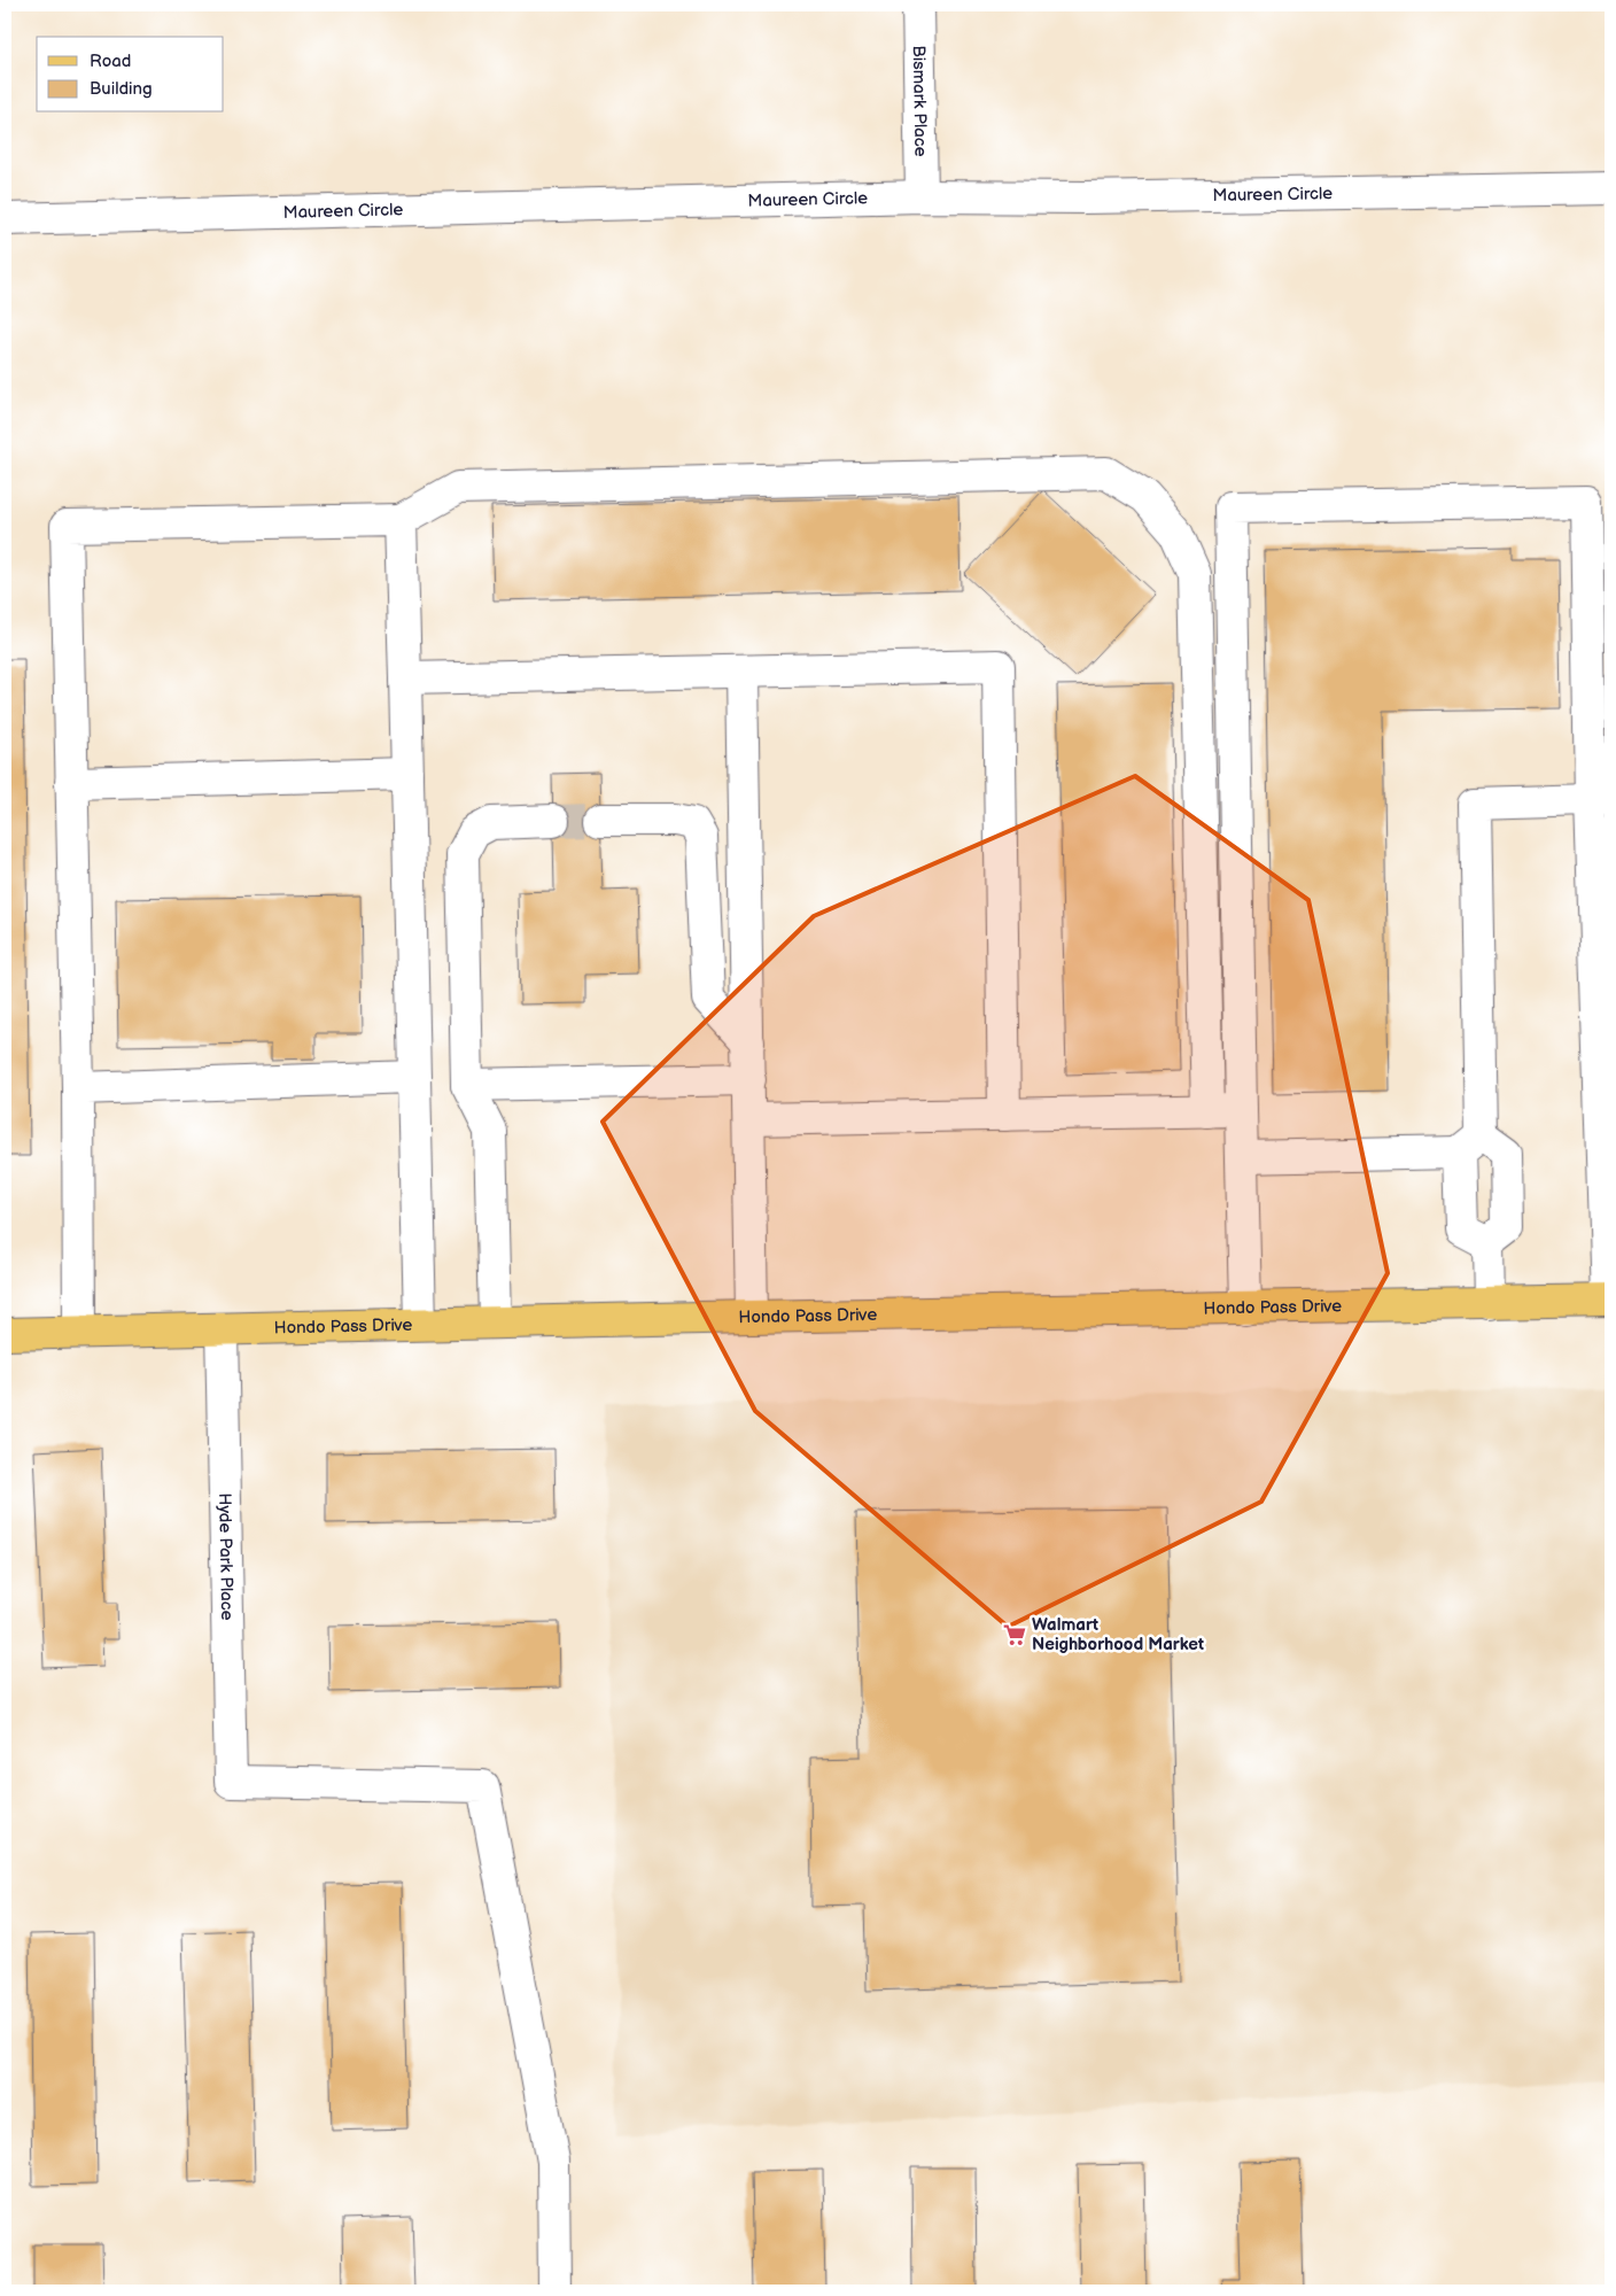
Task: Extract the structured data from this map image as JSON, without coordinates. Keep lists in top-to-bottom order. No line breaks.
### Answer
{"streets":{"main road":["Hondo Pass Drive"],"street":["Bismark Place","Maureen Circle","Hyde Park Place"]},"crossings":[["Bismark Place","Maureen Circle"],["Hondo Pass Drive","Hyde Park Place"]],"places":{"supermarket":["Walmart Neighborhood Market"]},"legend":["Road","Building"]}
